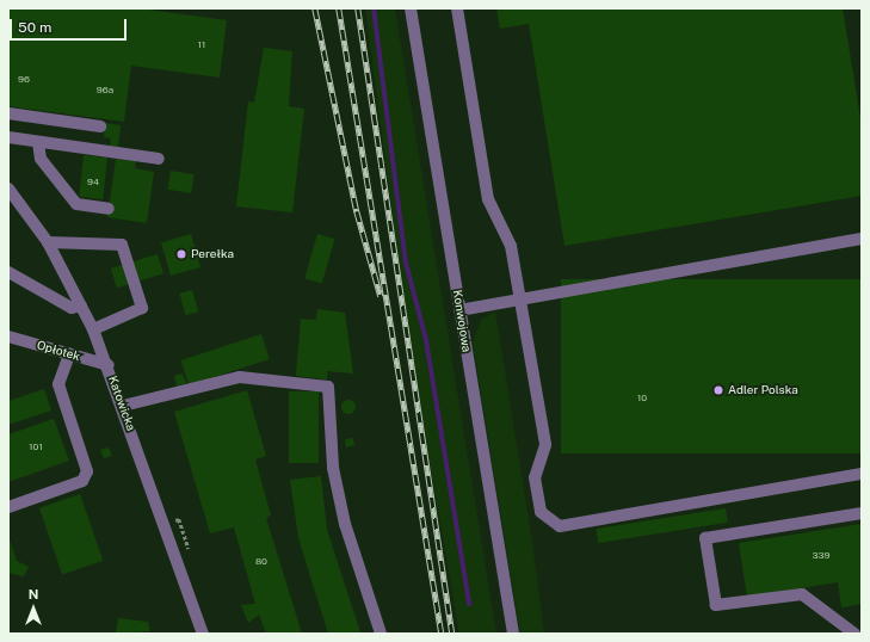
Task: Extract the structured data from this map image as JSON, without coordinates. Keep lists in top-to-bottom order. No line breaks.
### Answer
{"streets":{"street":["Konwojowa","Opłotek","Katowicka"]},"crossings":[["Opłotek","Katowicka"]],"places":["Perełka","Adler Polska"],"house_numbers":["11","96","96a","94","10","101","339","80"],"scale_bar":"50 m","north":"top"}
